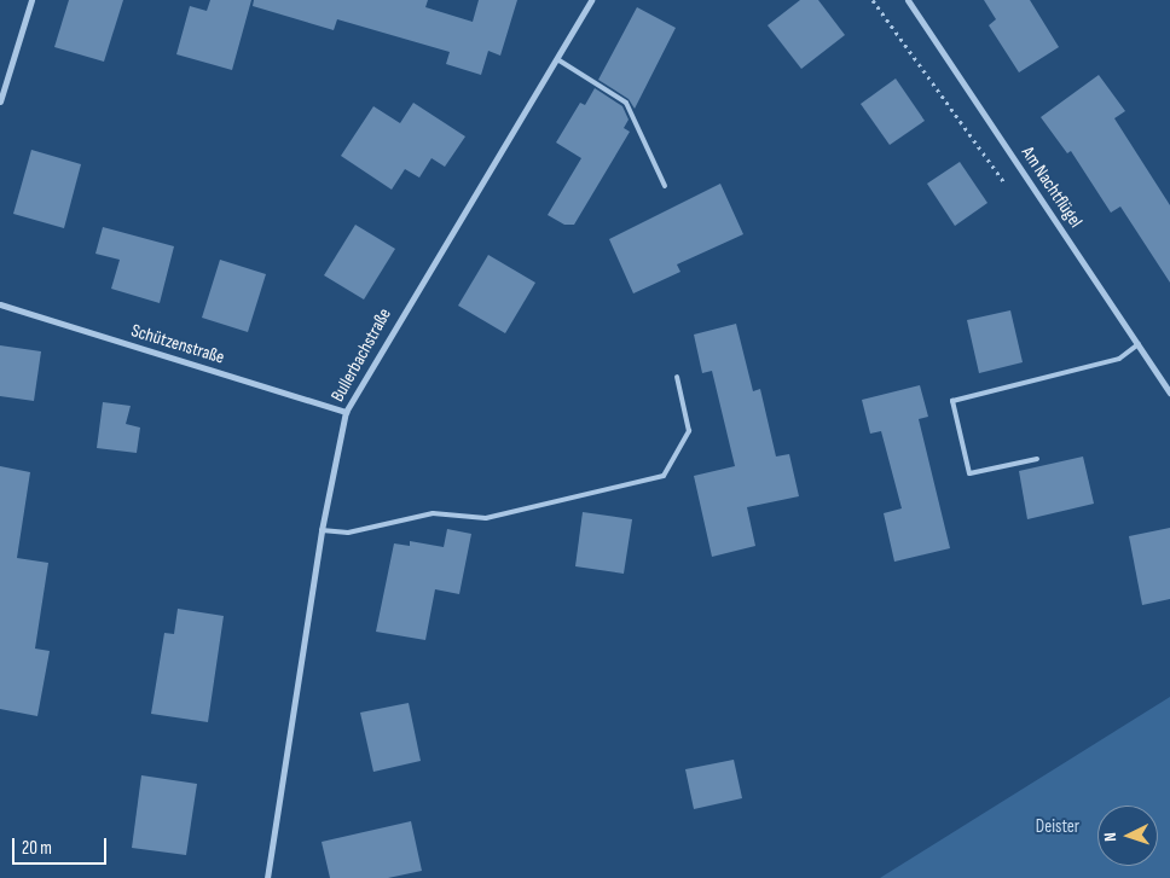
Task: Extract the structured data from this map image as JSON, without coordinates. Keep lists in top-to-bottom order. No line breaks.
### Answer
{"streets":{"street":["Am Nachtflügel","Schützenstraße","Bullerbachstraße"]},"crossings":[["Schützenstraße","Bullerbachstraße"]],"parks":["Deister"],"scale_bar":"20 m","north":"left"}
